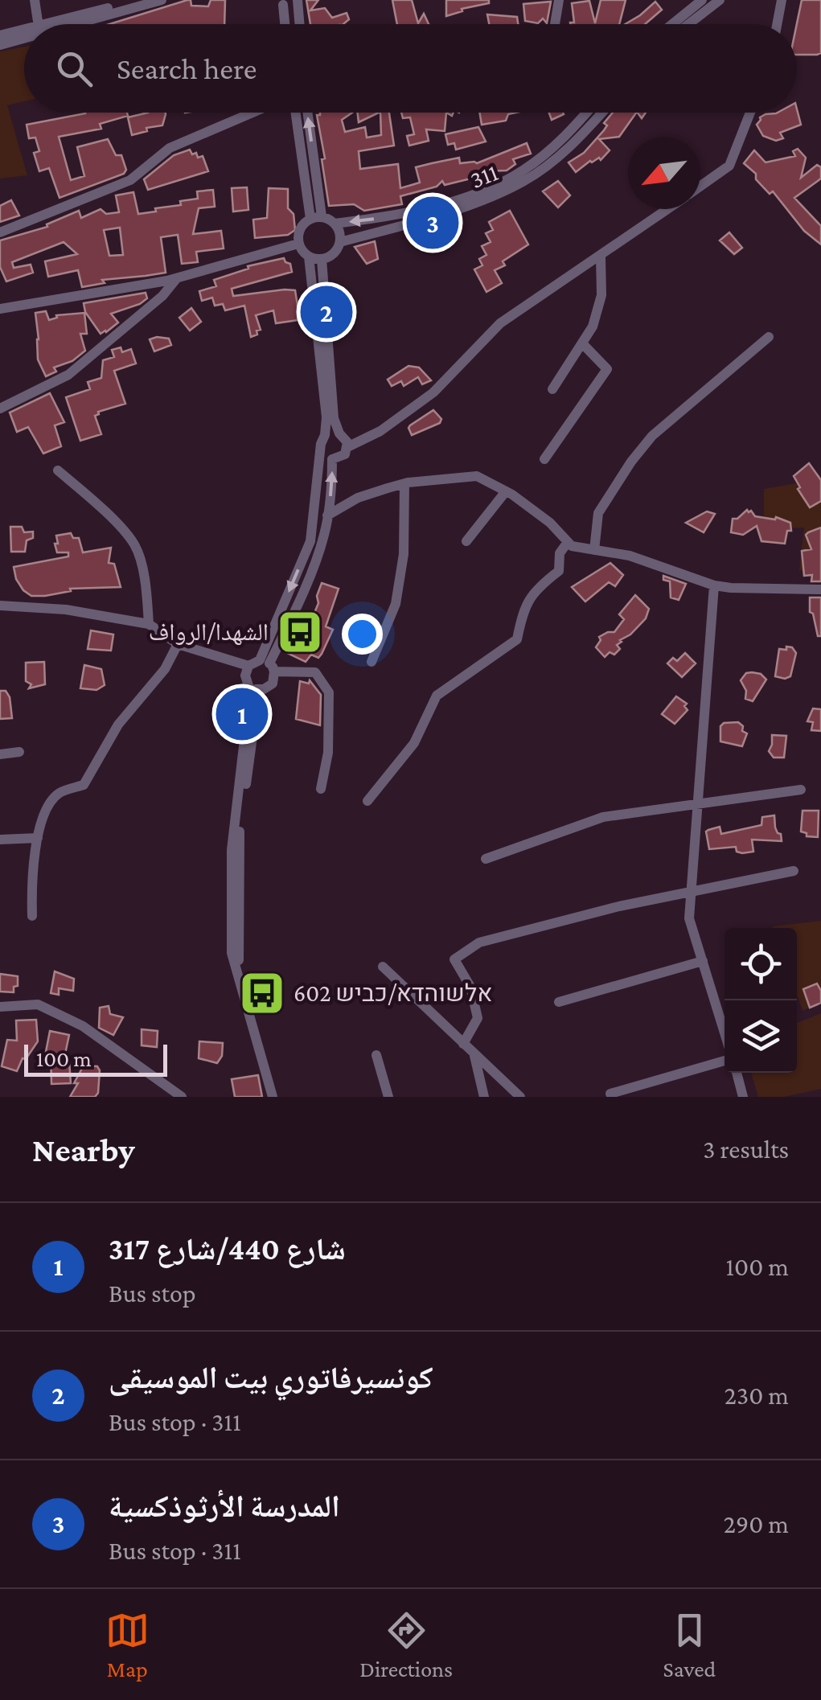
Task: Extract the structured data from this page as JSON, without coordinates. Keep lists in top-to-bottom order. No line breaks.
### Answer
{"streets":{"street":["311"]},"places":{"bus stop":["الشهدا/الرواف","אלשוהדא/כביש 602"]},"scale_bar":"100 m","north":"bottom left","page":{"search":"Search here","pins":["3","2","1"],"scale":"100 m","heading":["Nearby","3 results"],"list":[{"mark":"1","name":"شارع 440/شارع 317","note":"Bus stop","value":"100 m"},{"mark":"2","name":"كونسيرفاتوري بيت الموسيقى","note":"Bus stop · 311","value":"230 m"},{"mark":"3","name":"المدرسة الأرثوذكسية","note":"Bus stop · 311","value":"290 m"}],"nav":["Map","Directions","Saved"]}}
